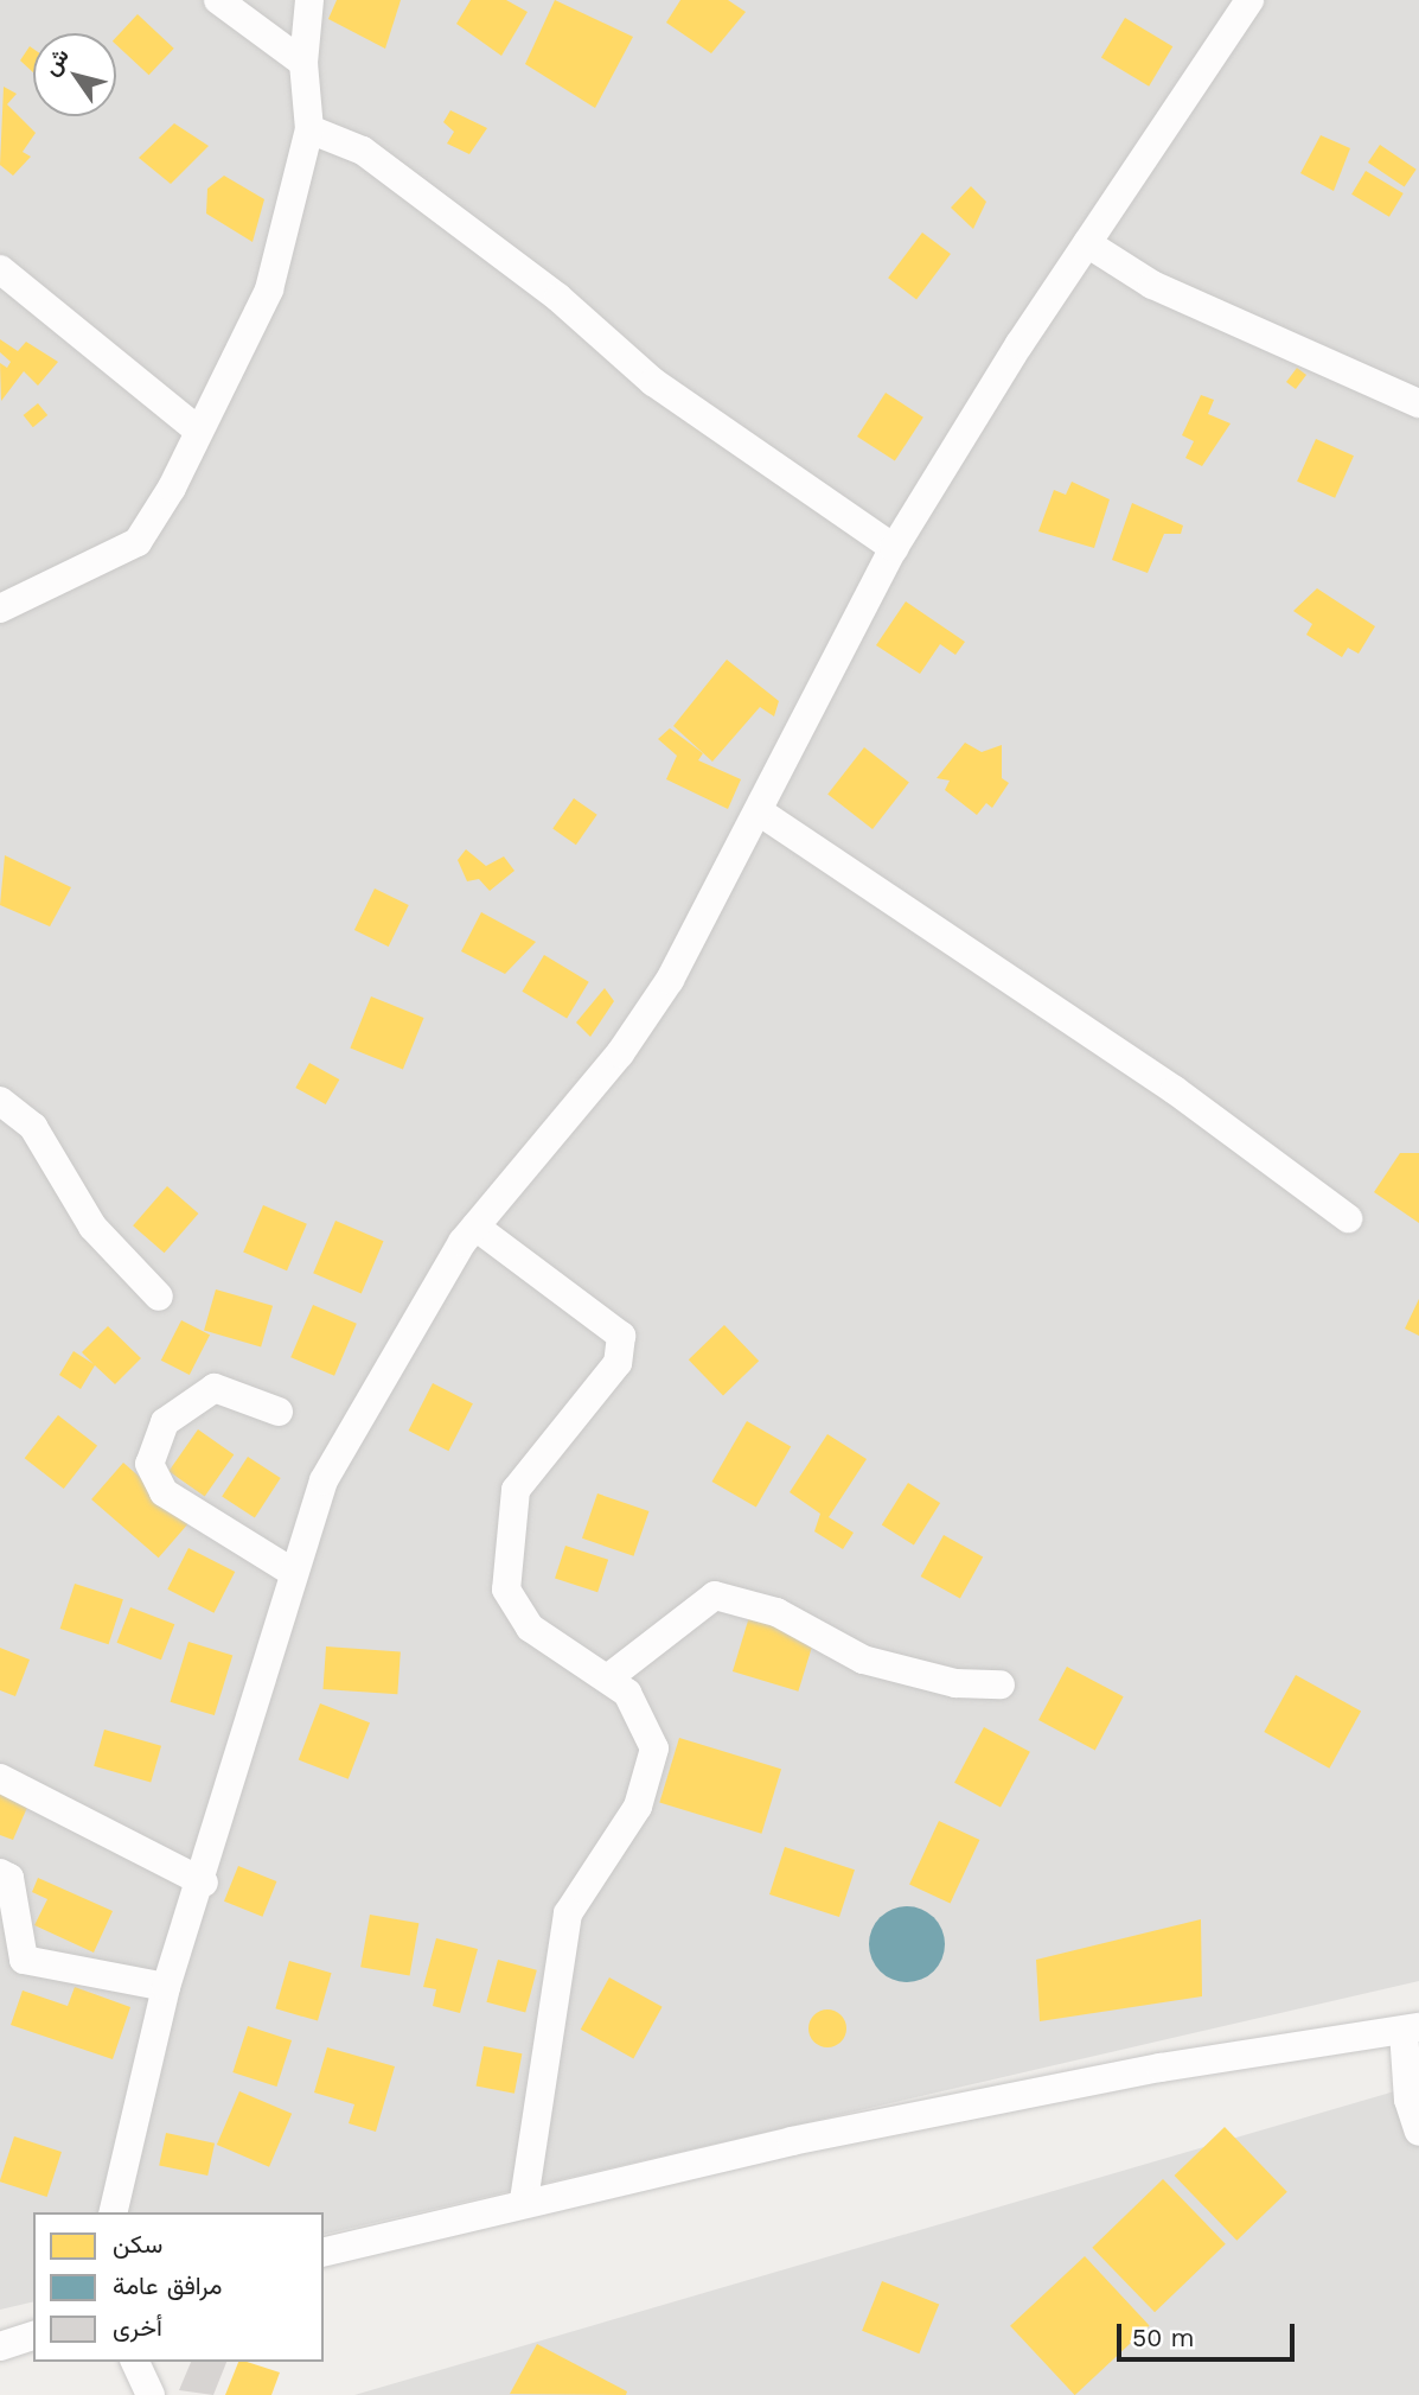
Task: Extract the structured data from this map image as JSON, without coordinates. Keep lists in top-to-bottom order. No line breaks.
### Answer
{"legend":["سكن","مرافق عامة","أخرى"],"scale_bar":"50 m","north":"top left"}
